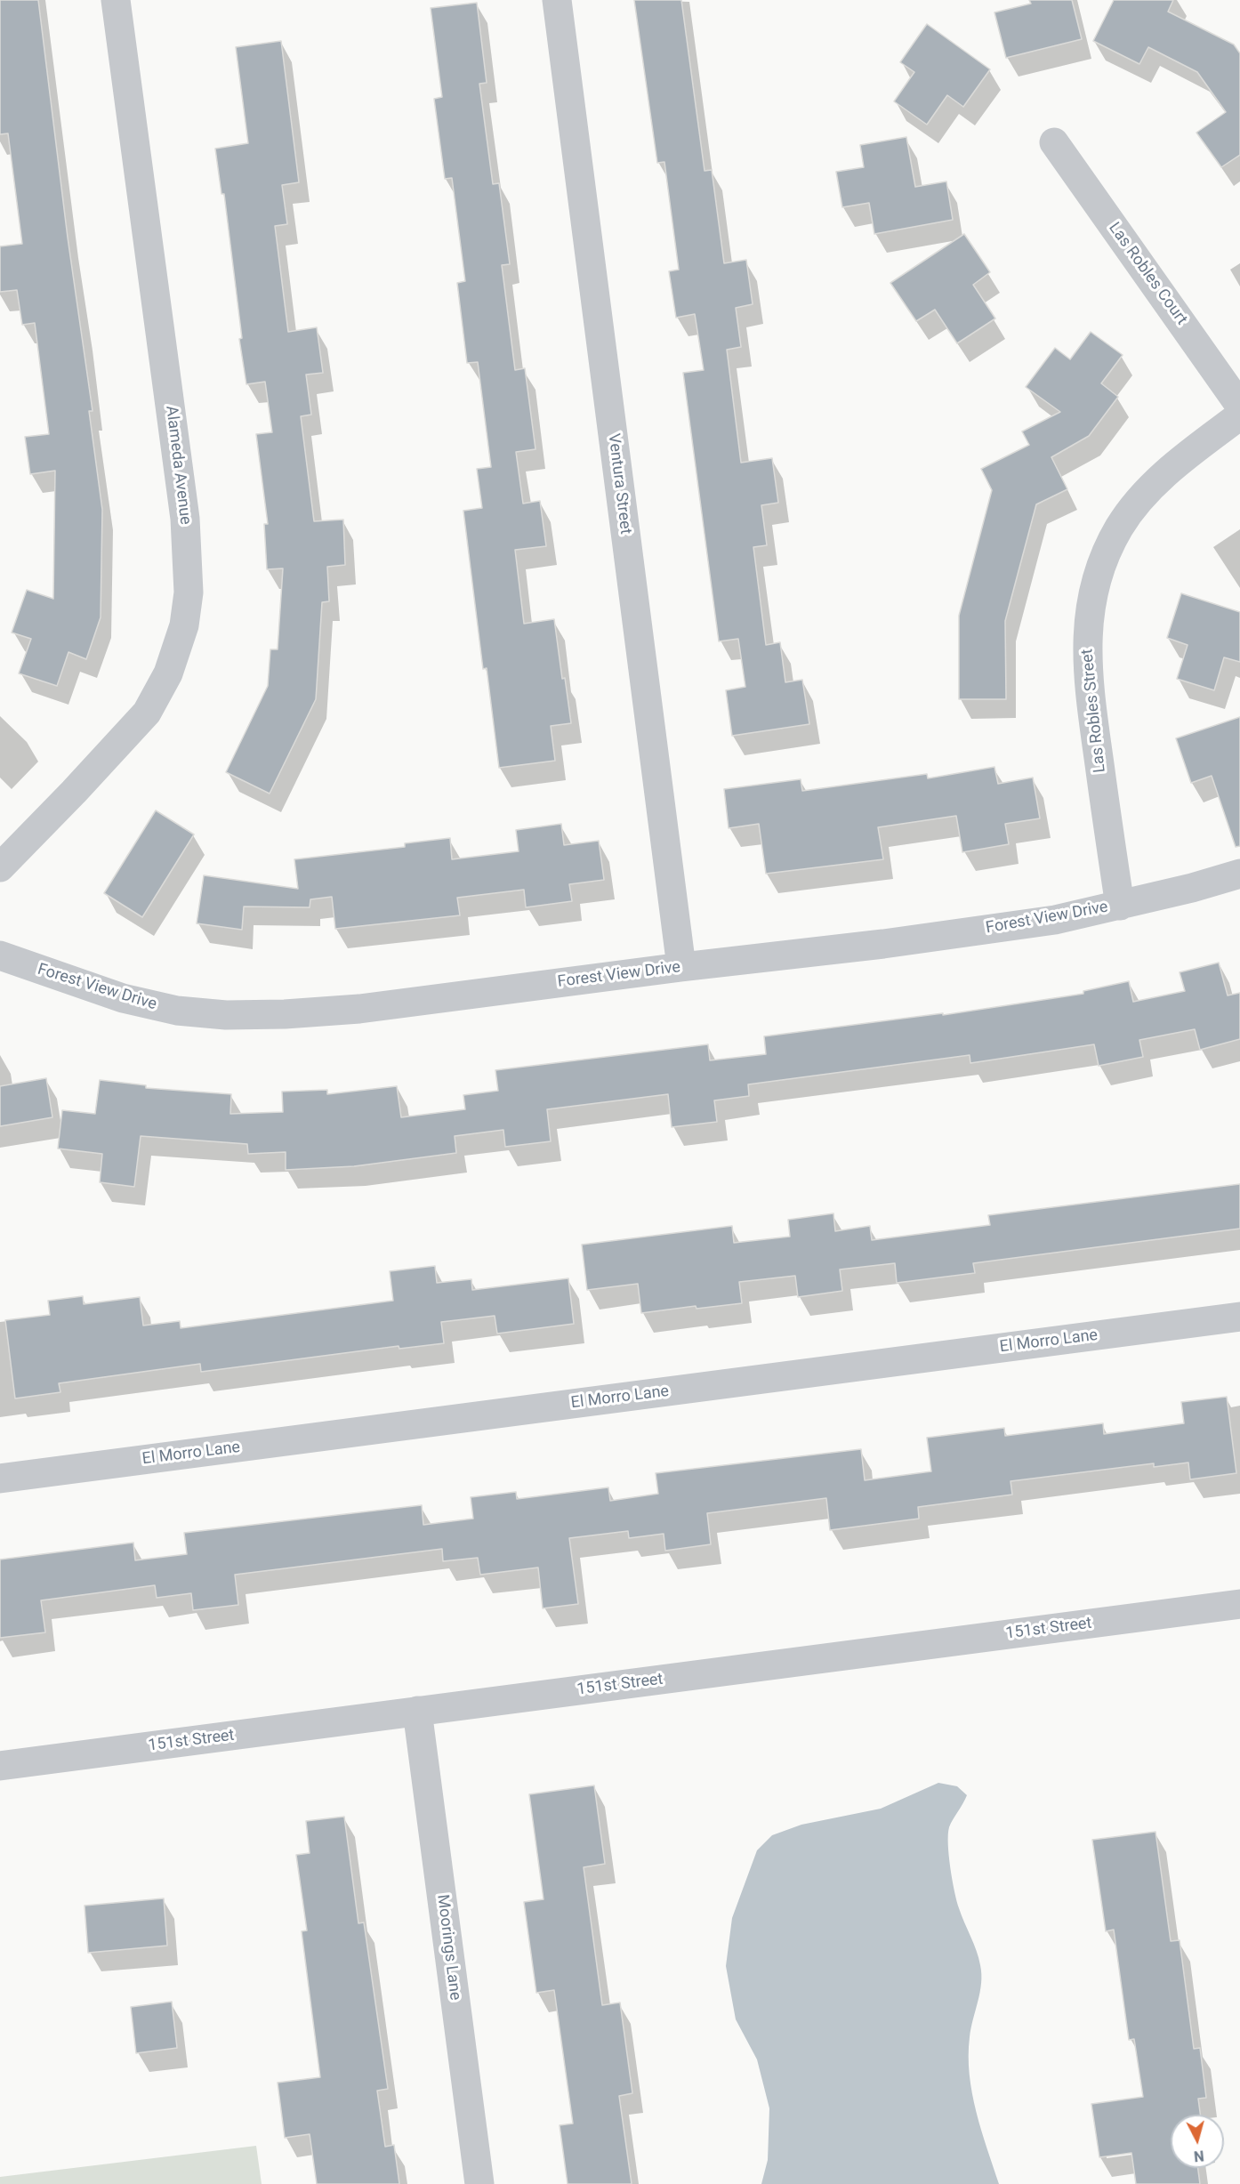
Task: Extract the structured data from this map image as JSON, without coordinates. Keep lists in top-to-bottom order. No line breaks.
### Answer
{"streets":{"street":["Las Robles Court","Alameda Avenue","Ventura Street","Las Robles Street","Forest View Drive","El Morro Lane","151st Street","Moorings Lane"]},"crossings":[["Ventura Street","Forest View Drive"],["Las Robles Street","Forest View Drive"],["151st Street","Moorings Lane"]],"north":"bottom"}
